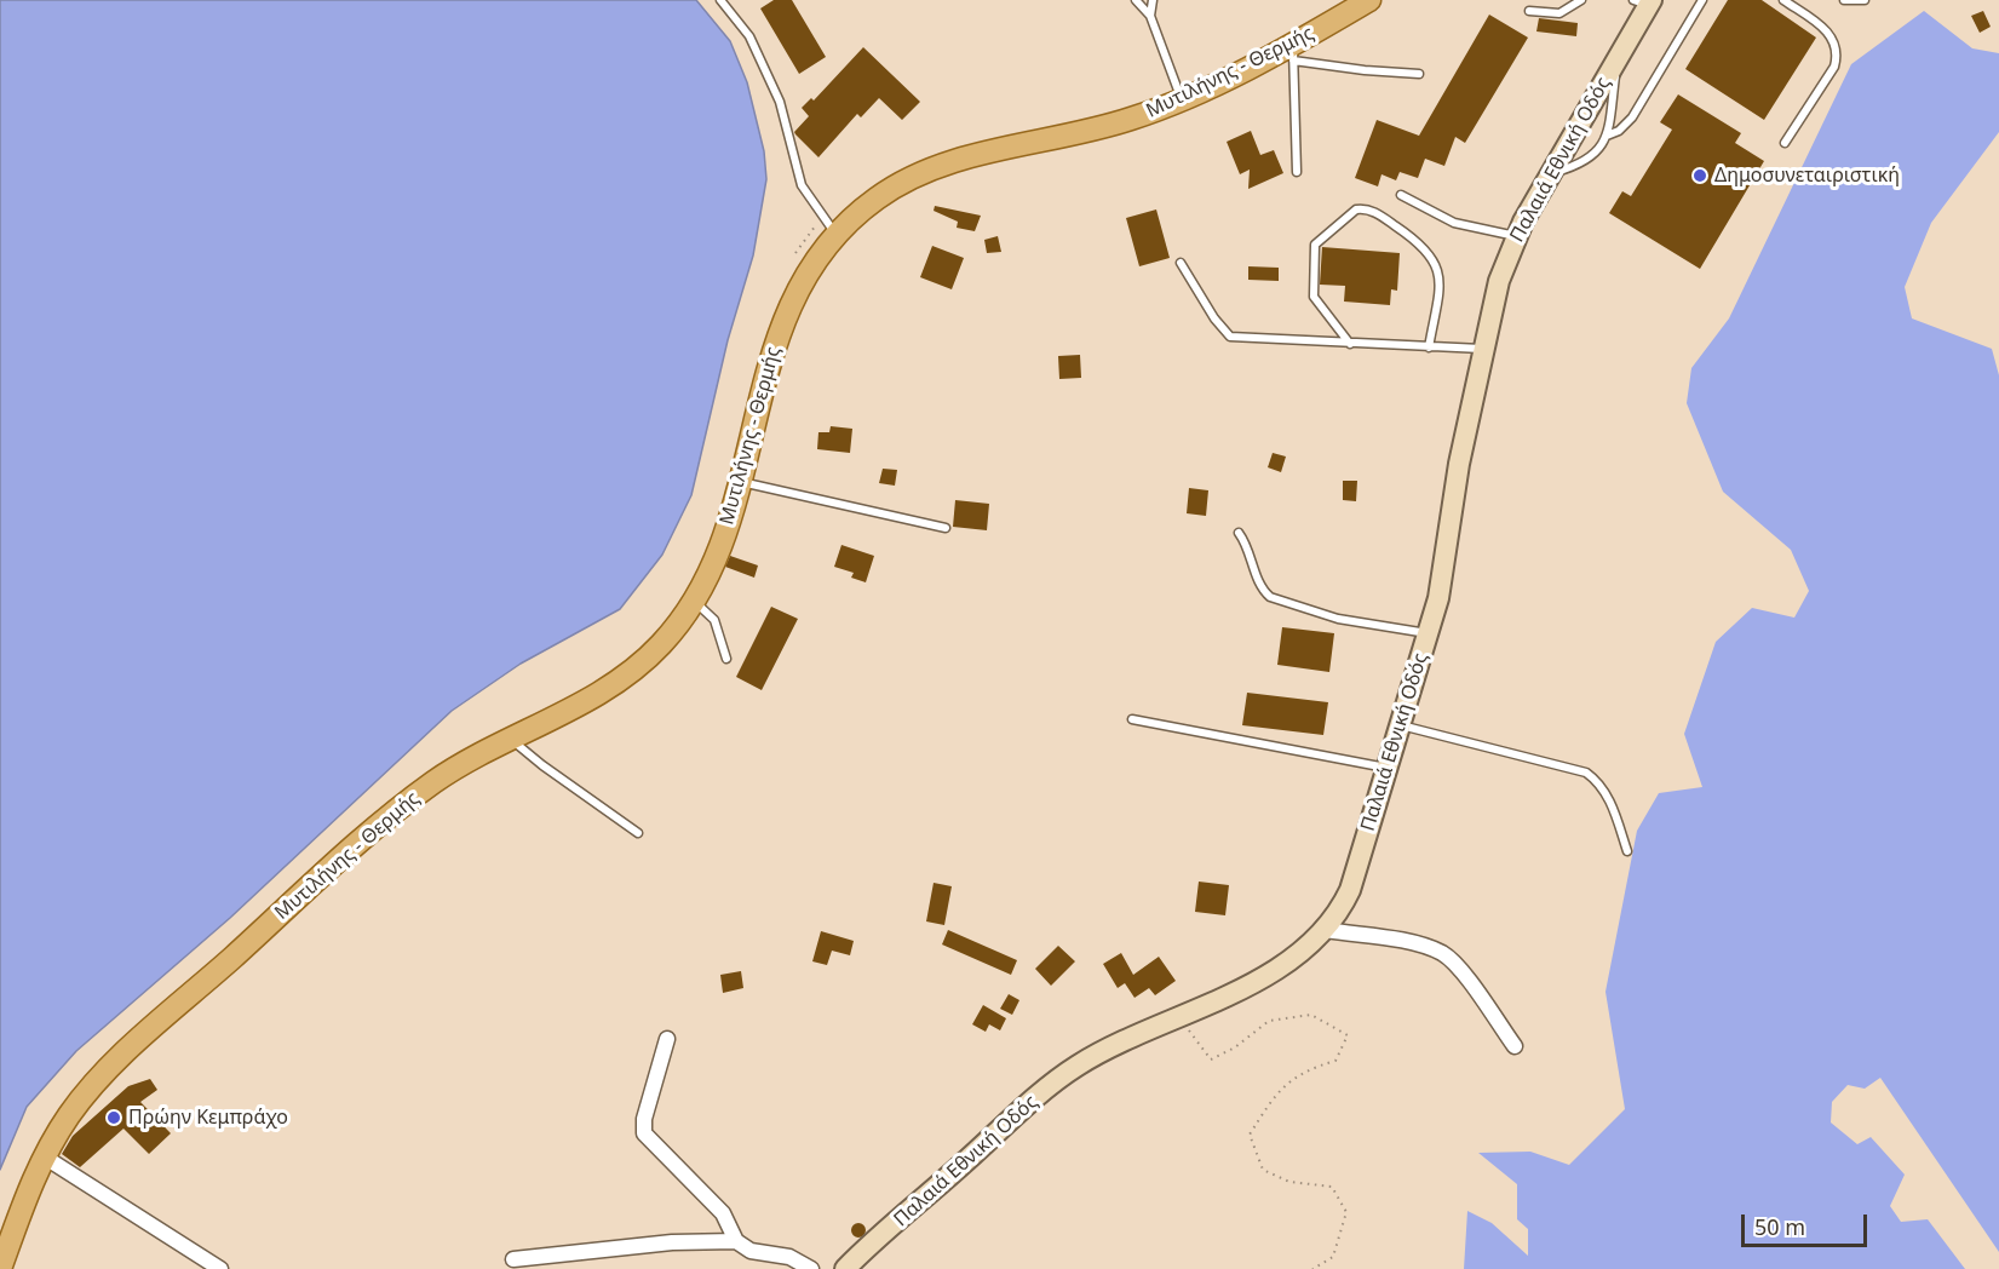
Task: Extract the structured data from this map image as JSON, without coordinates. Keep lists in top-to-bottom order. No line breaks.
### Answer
{"streets":{"main road":["Μυτιλήνης - Θερμής","Παλαιά Εθνική Οδός"]},"places":["Δημοσυνεταιριστική","Πρώην Κεμπράχο"],"scale_bar":"50 m"}
